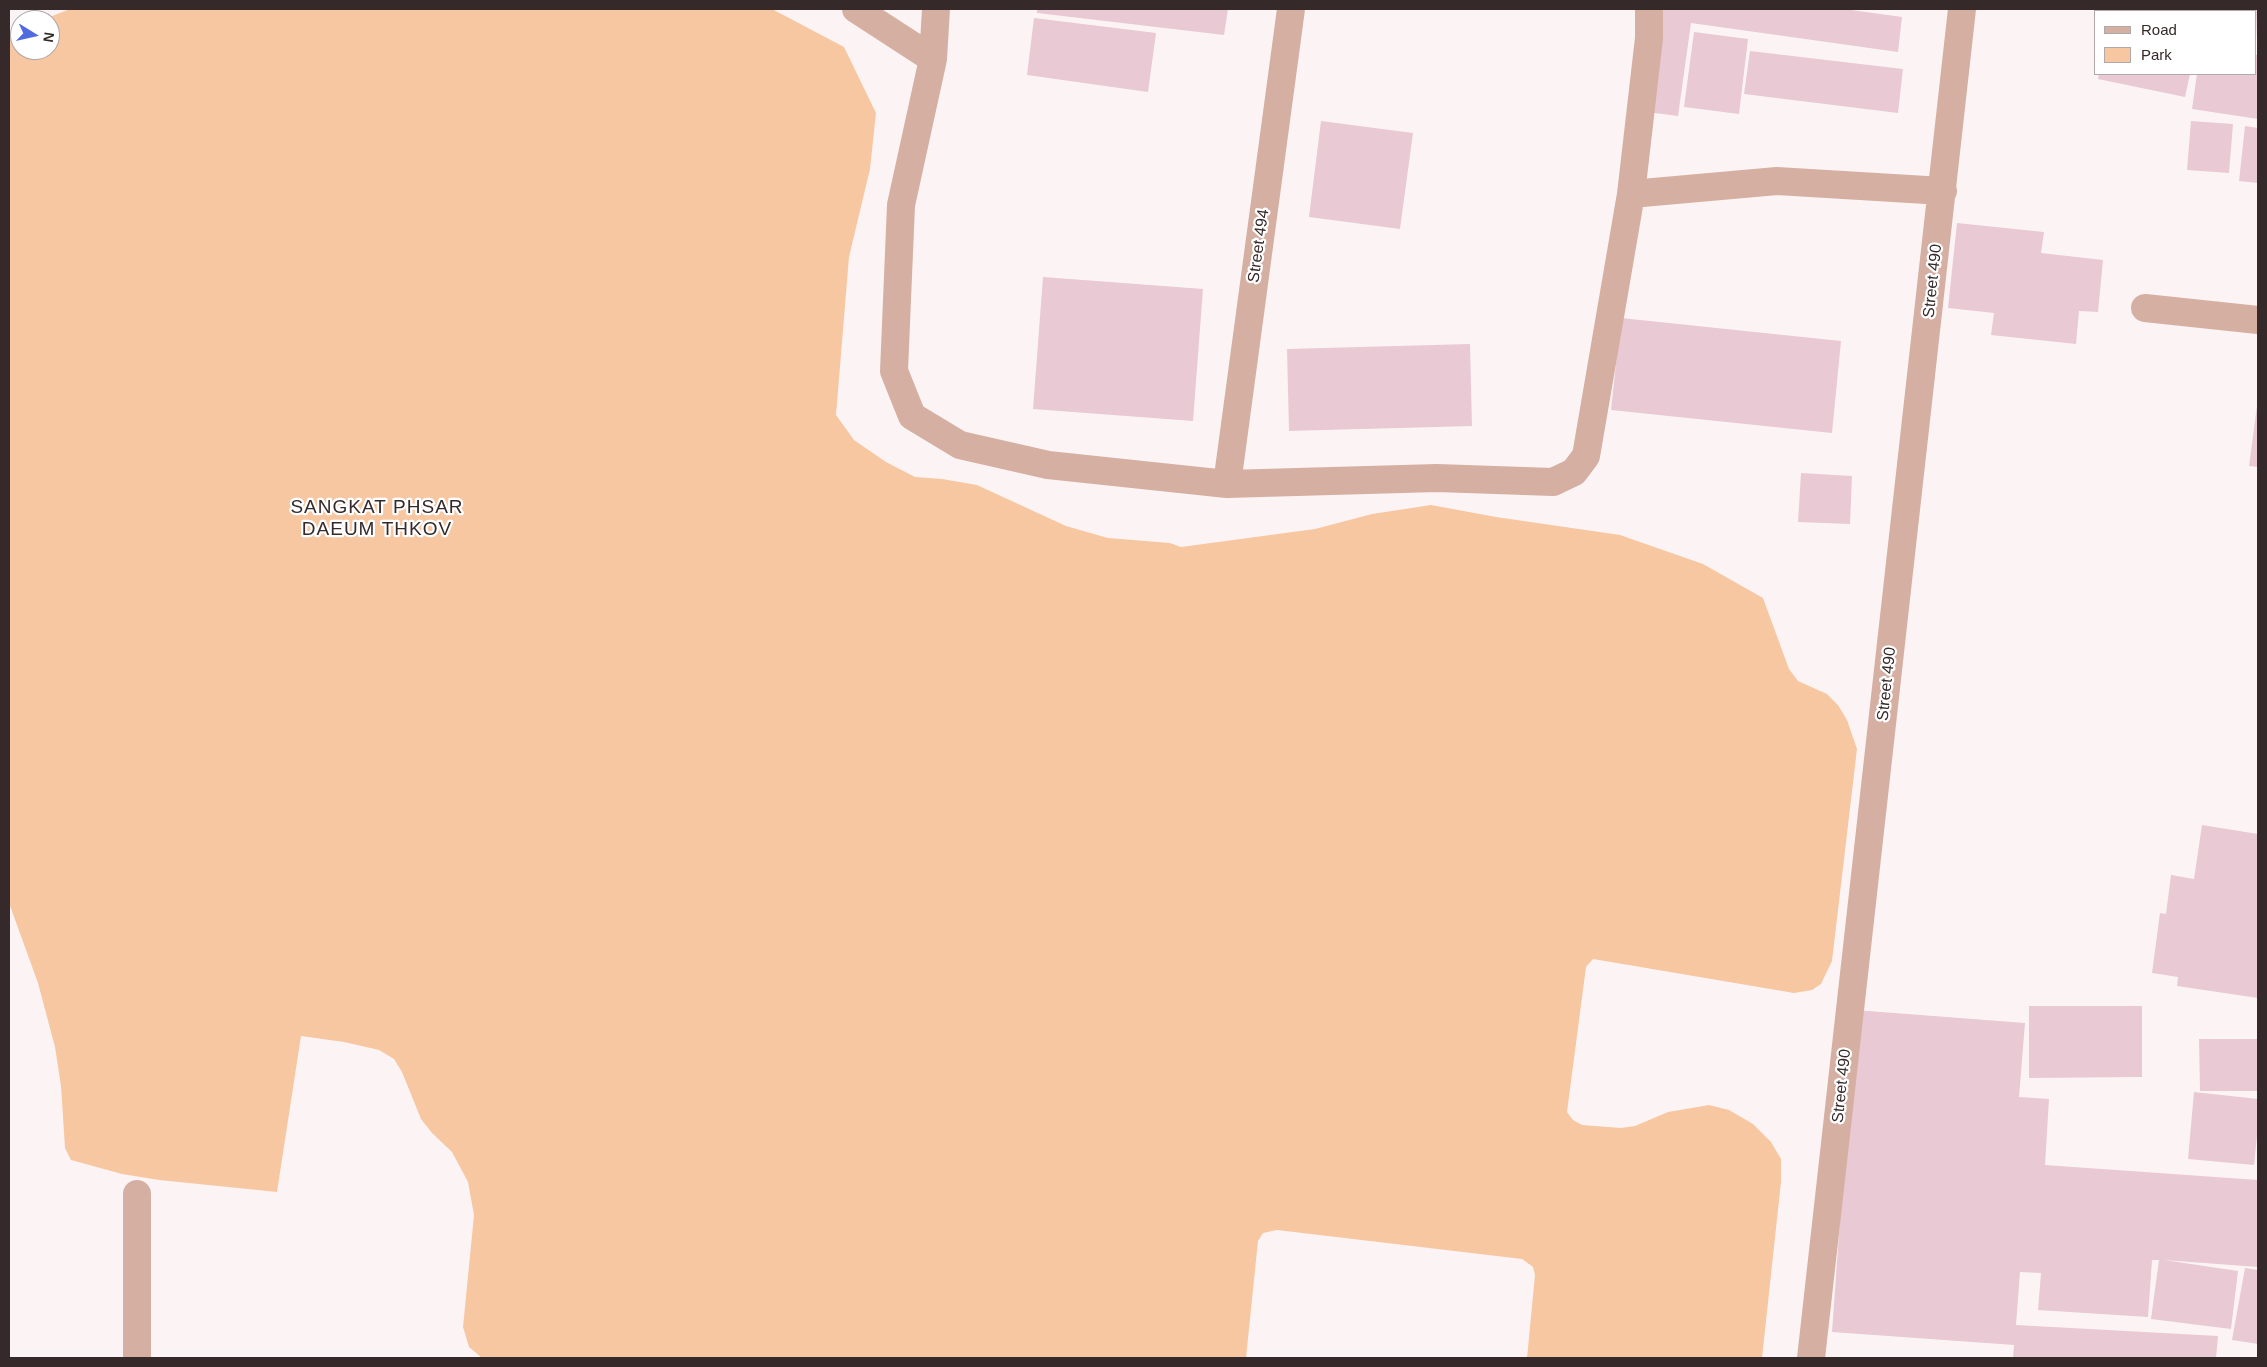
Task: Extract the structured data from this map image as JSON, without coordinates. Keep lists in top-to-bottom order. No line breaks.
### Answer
{"streets":{"street":["Street 494","Street 490"]},"districts":["SANGKAT PHSAR DAEUM THKOV"],"legend":["Road","Park"],"north":"right"}
